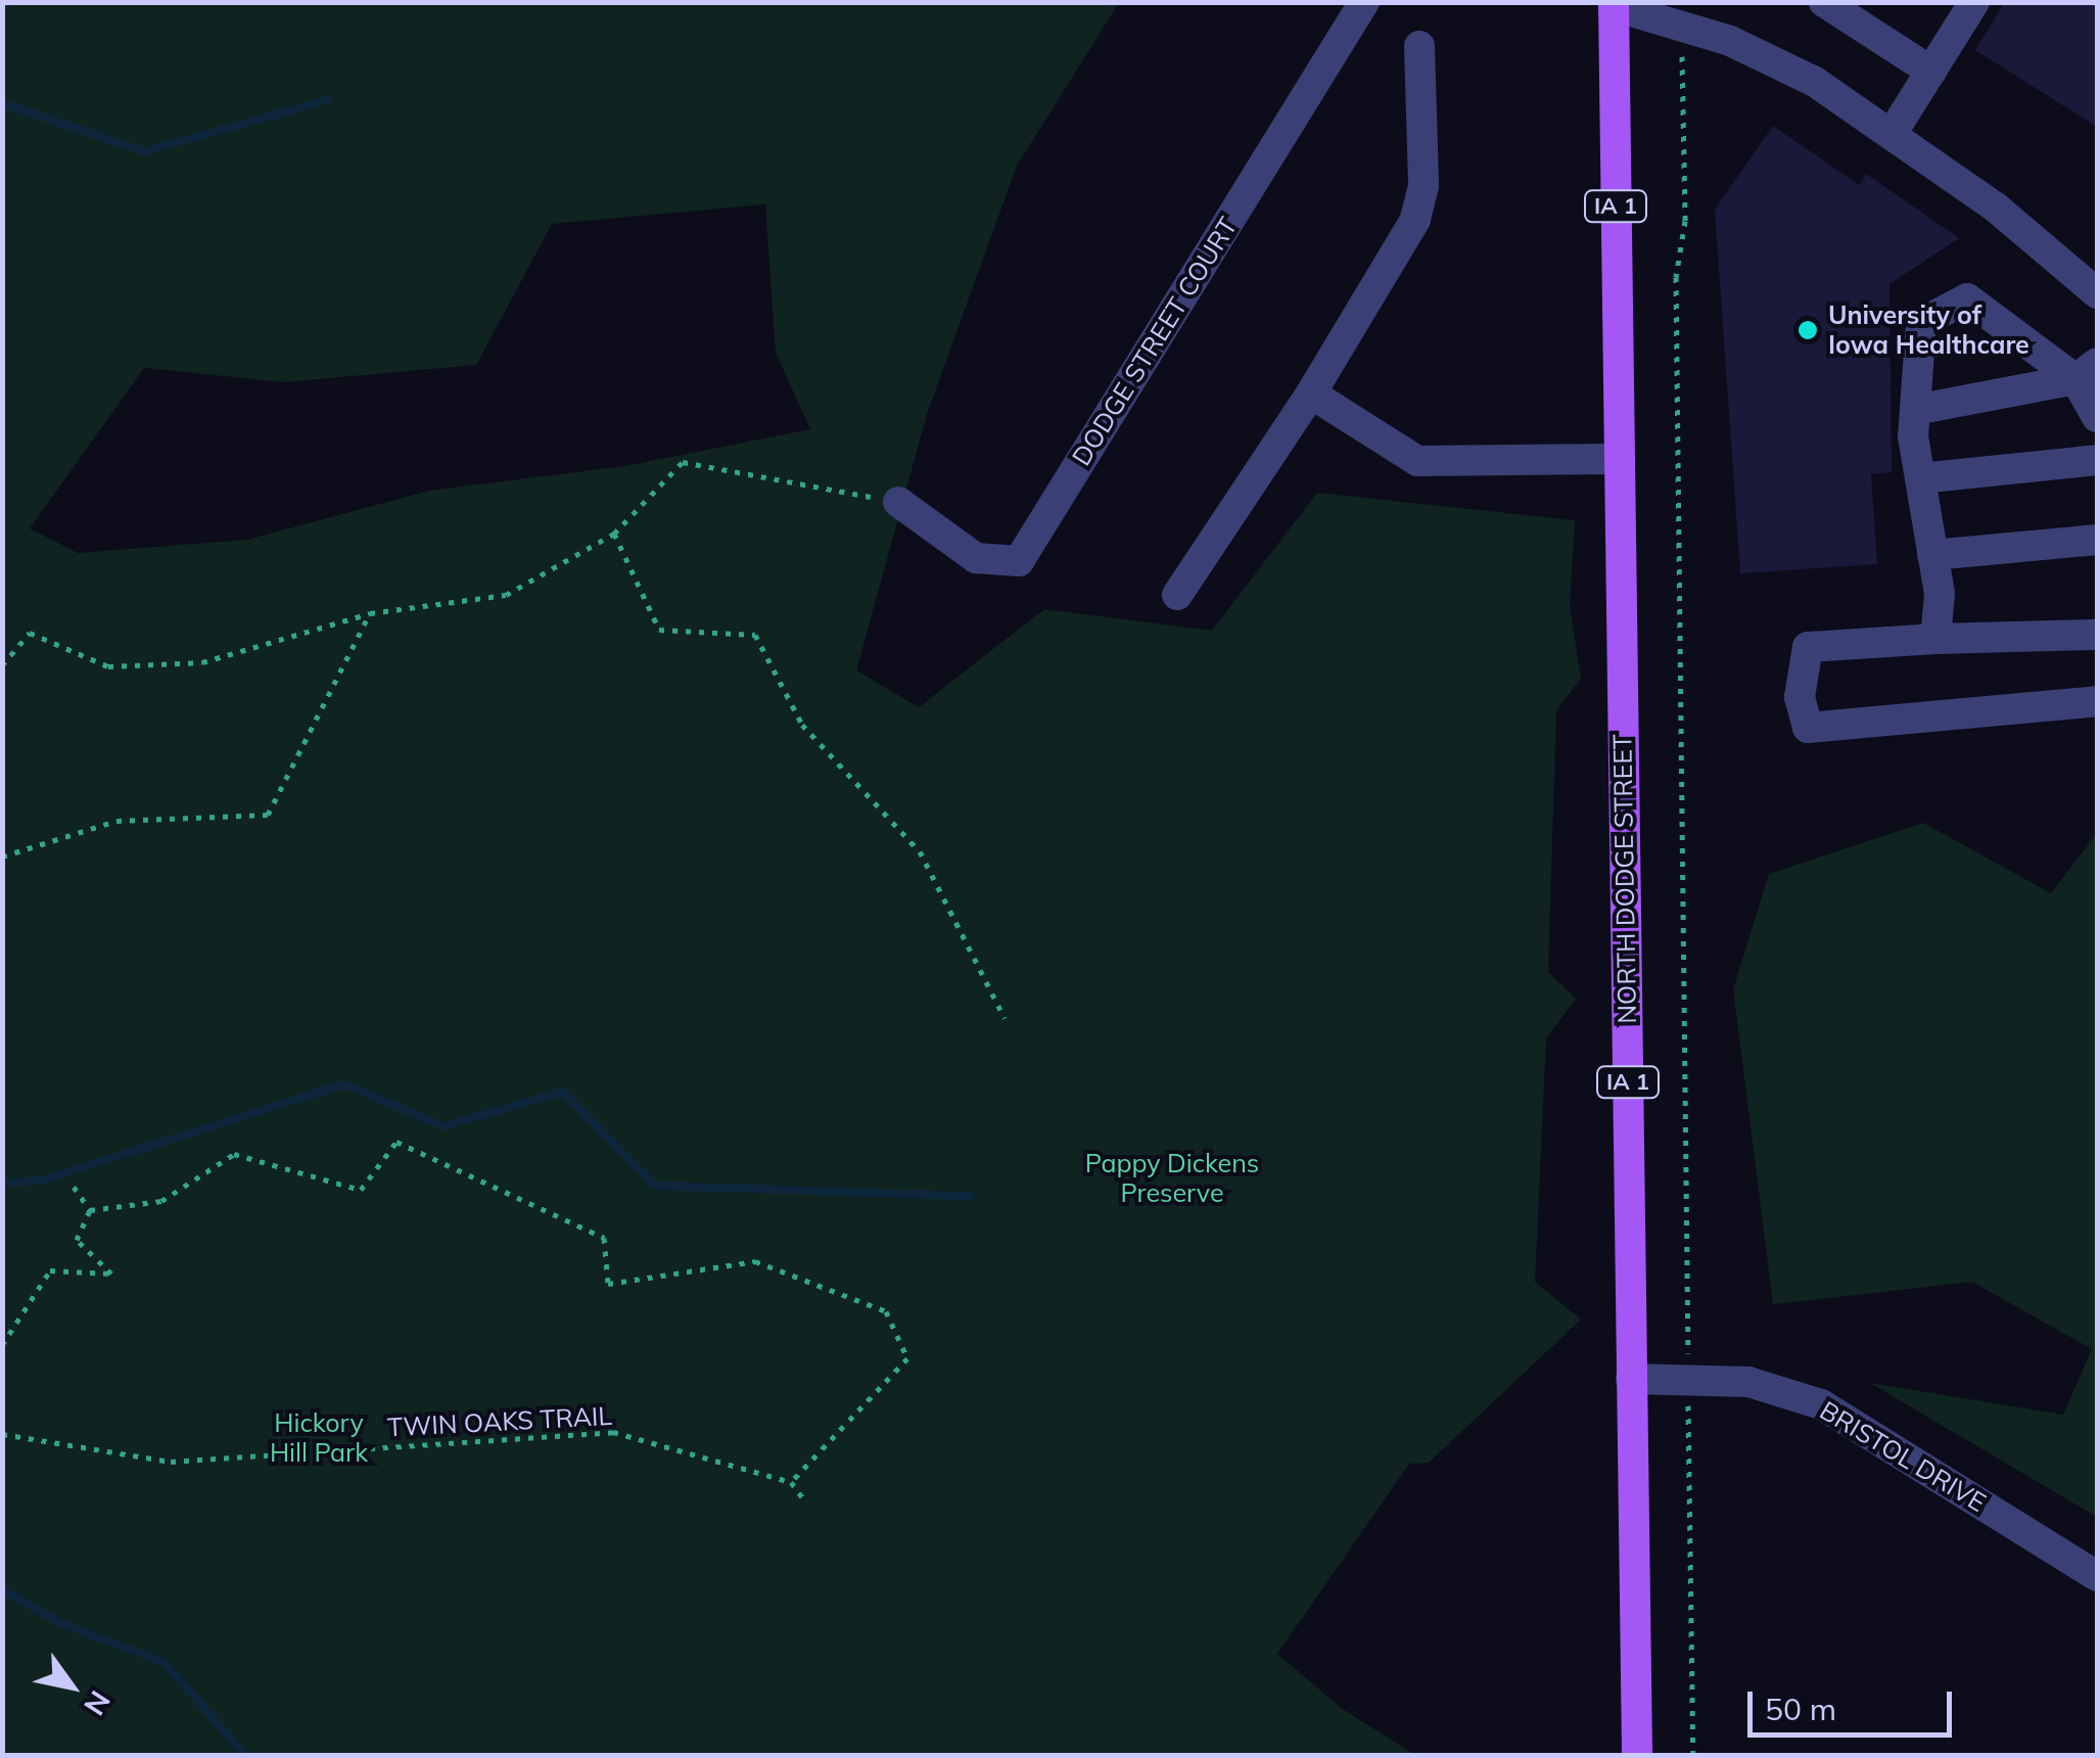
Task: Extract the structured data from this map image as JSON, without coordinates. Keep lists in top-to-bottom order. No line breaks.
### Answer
{"streets":{"main road":["IA 1","NORTH DODGE STREET"],"street":["DODGE STREET COURT","BRISTOL DRIVE"],"path":["TWIN OAKS TRAIL"]},"crossings":[["NORTH DODGE STREET","BRISTOL DRIVE"]],"parks":["Pappy Dickens Preserve","Hickory Hill Park"],"places":["University of Iowa Healthcare"],"scale_bar":"50 m","north":"bottom right"}
